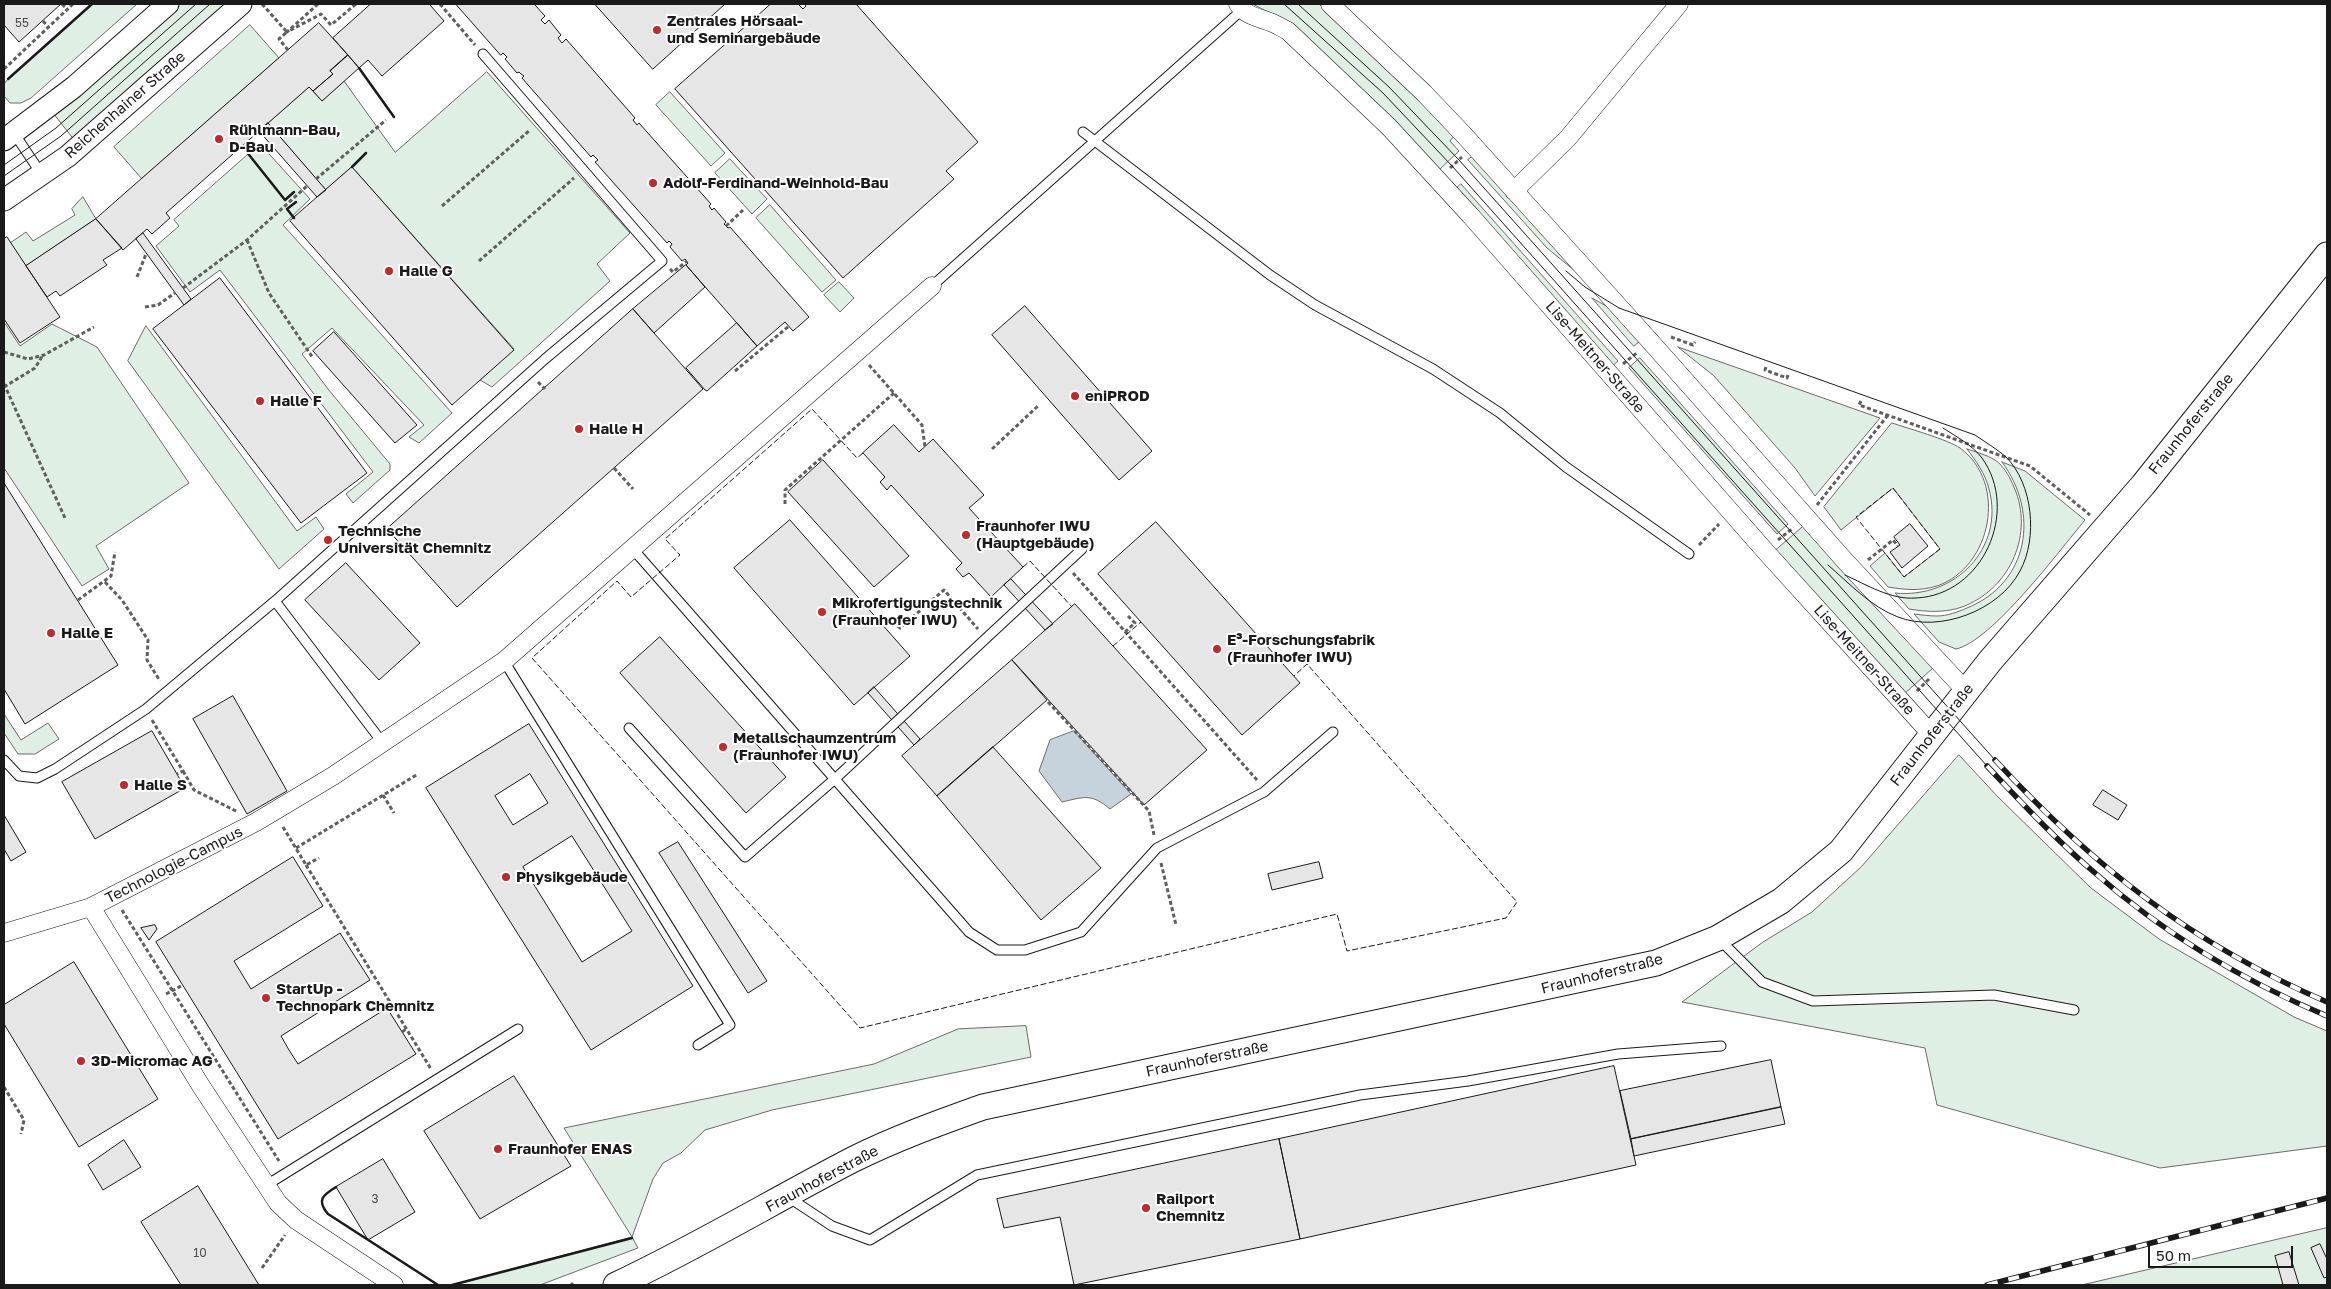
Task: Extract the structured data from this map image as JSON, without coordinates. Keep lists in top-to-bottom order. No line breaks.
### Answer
{"streets":{"main road":["Fraunhoferstraße"],"street":["Reichenhainer Straße","Lise-Meitner-Straße","Technologie-Campus"]},"crossings":[["Lise-Meitner-Straße","Fraunhoferstraße"]],"places":["Zentrales Hörsaal- und Seminargebäude","Rühlmann-Bau, D-Bau","Adolf-Ferdinand-Weinhold-Bau","Halle G","eniPROD","Halle F","Halle H","Fraunhofer IWU (Hauptgebäude)","Technische Universität Chemnitz","Mikrofertigungstechnik (Fraunhofer IWU)","Halle E","E³-Forschungsfabrik (Fraunhofer IWU)","Metallschaumzentrum (Fraunhofer IWU)","Halle S","Physikgebäude","StartUp - Technopark Chemnitz","3D-Micromac AG","Fraunhofer ENAS","Railport Chemnitz"],"house_numbers":["55","3","10"],"scale_bar":"50 m"}
